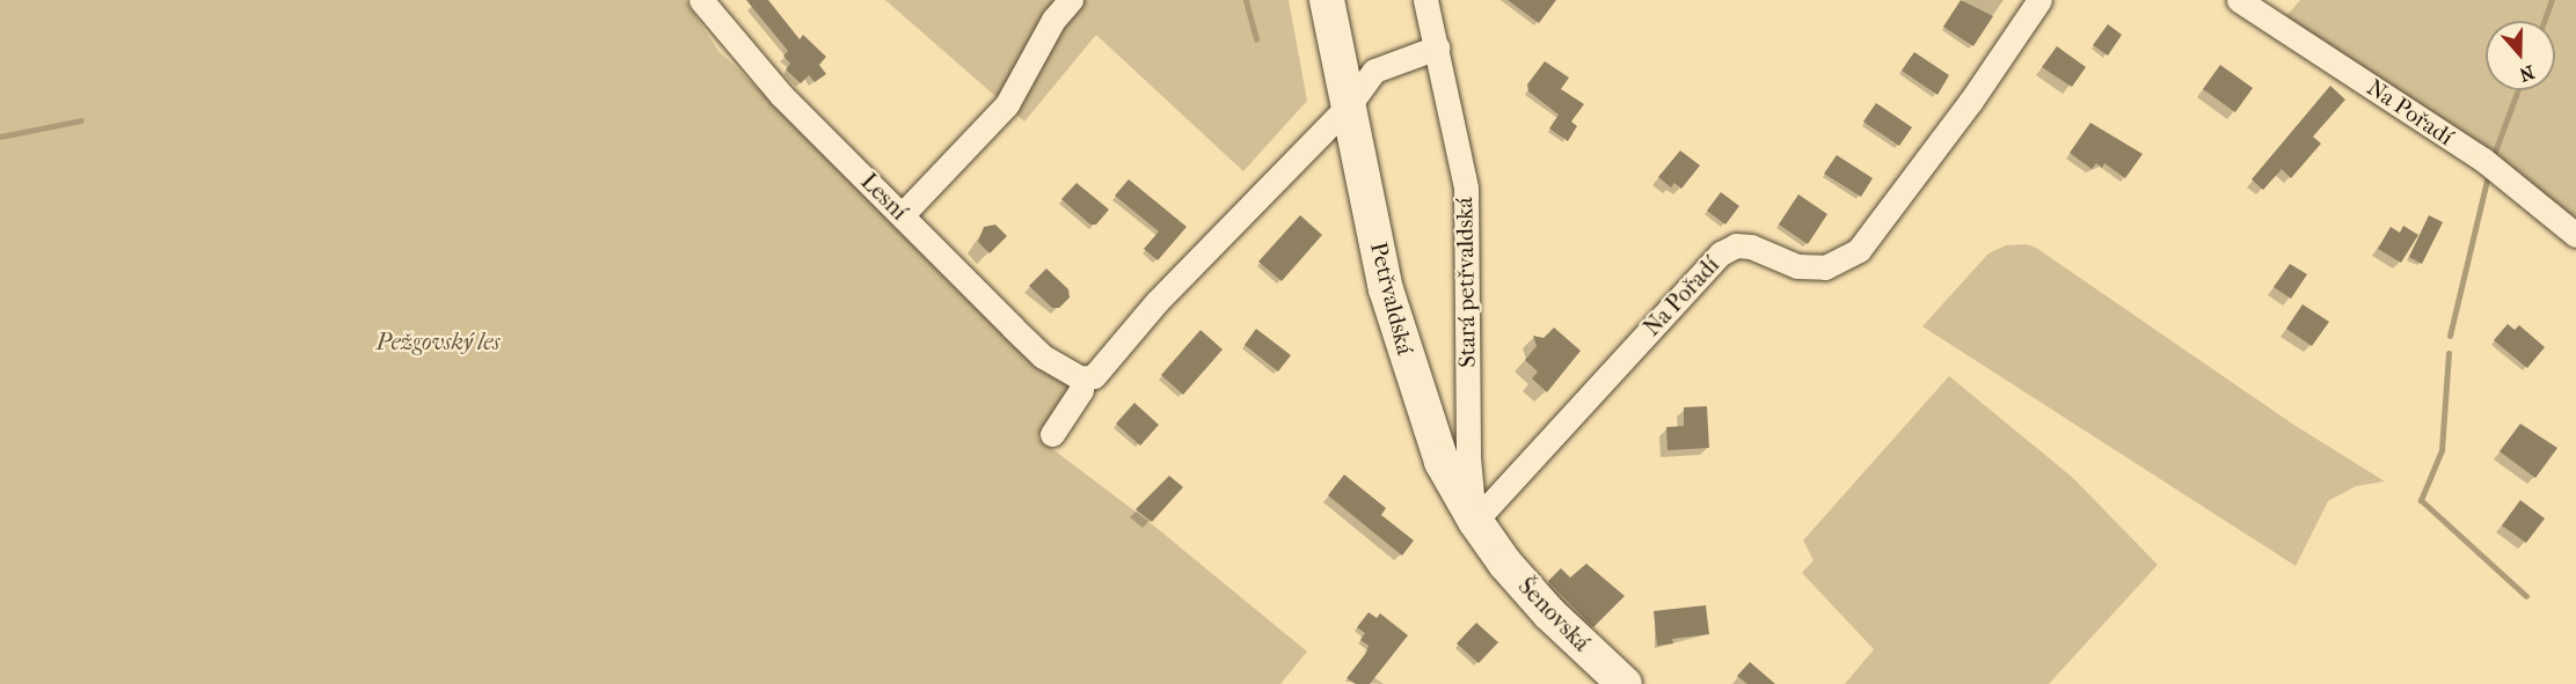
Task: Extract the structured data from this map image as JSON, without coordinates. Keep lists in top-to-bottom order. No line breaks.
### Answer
{"streets":{"main road":["Petřvaldská","Šenovská"],"street":["Na Pořadí","Lesní","Stará petřvaldská"]},"crossings":[["Na Pořadí","Stará petřvaldská"],["Na Pořadí","Petřvaldská"],["Stará petřvaldská","Petřvaldská"],["Petřvaldská","Šenovská"]],"parks":["Pežgovský les"],"north":"bottom"}
